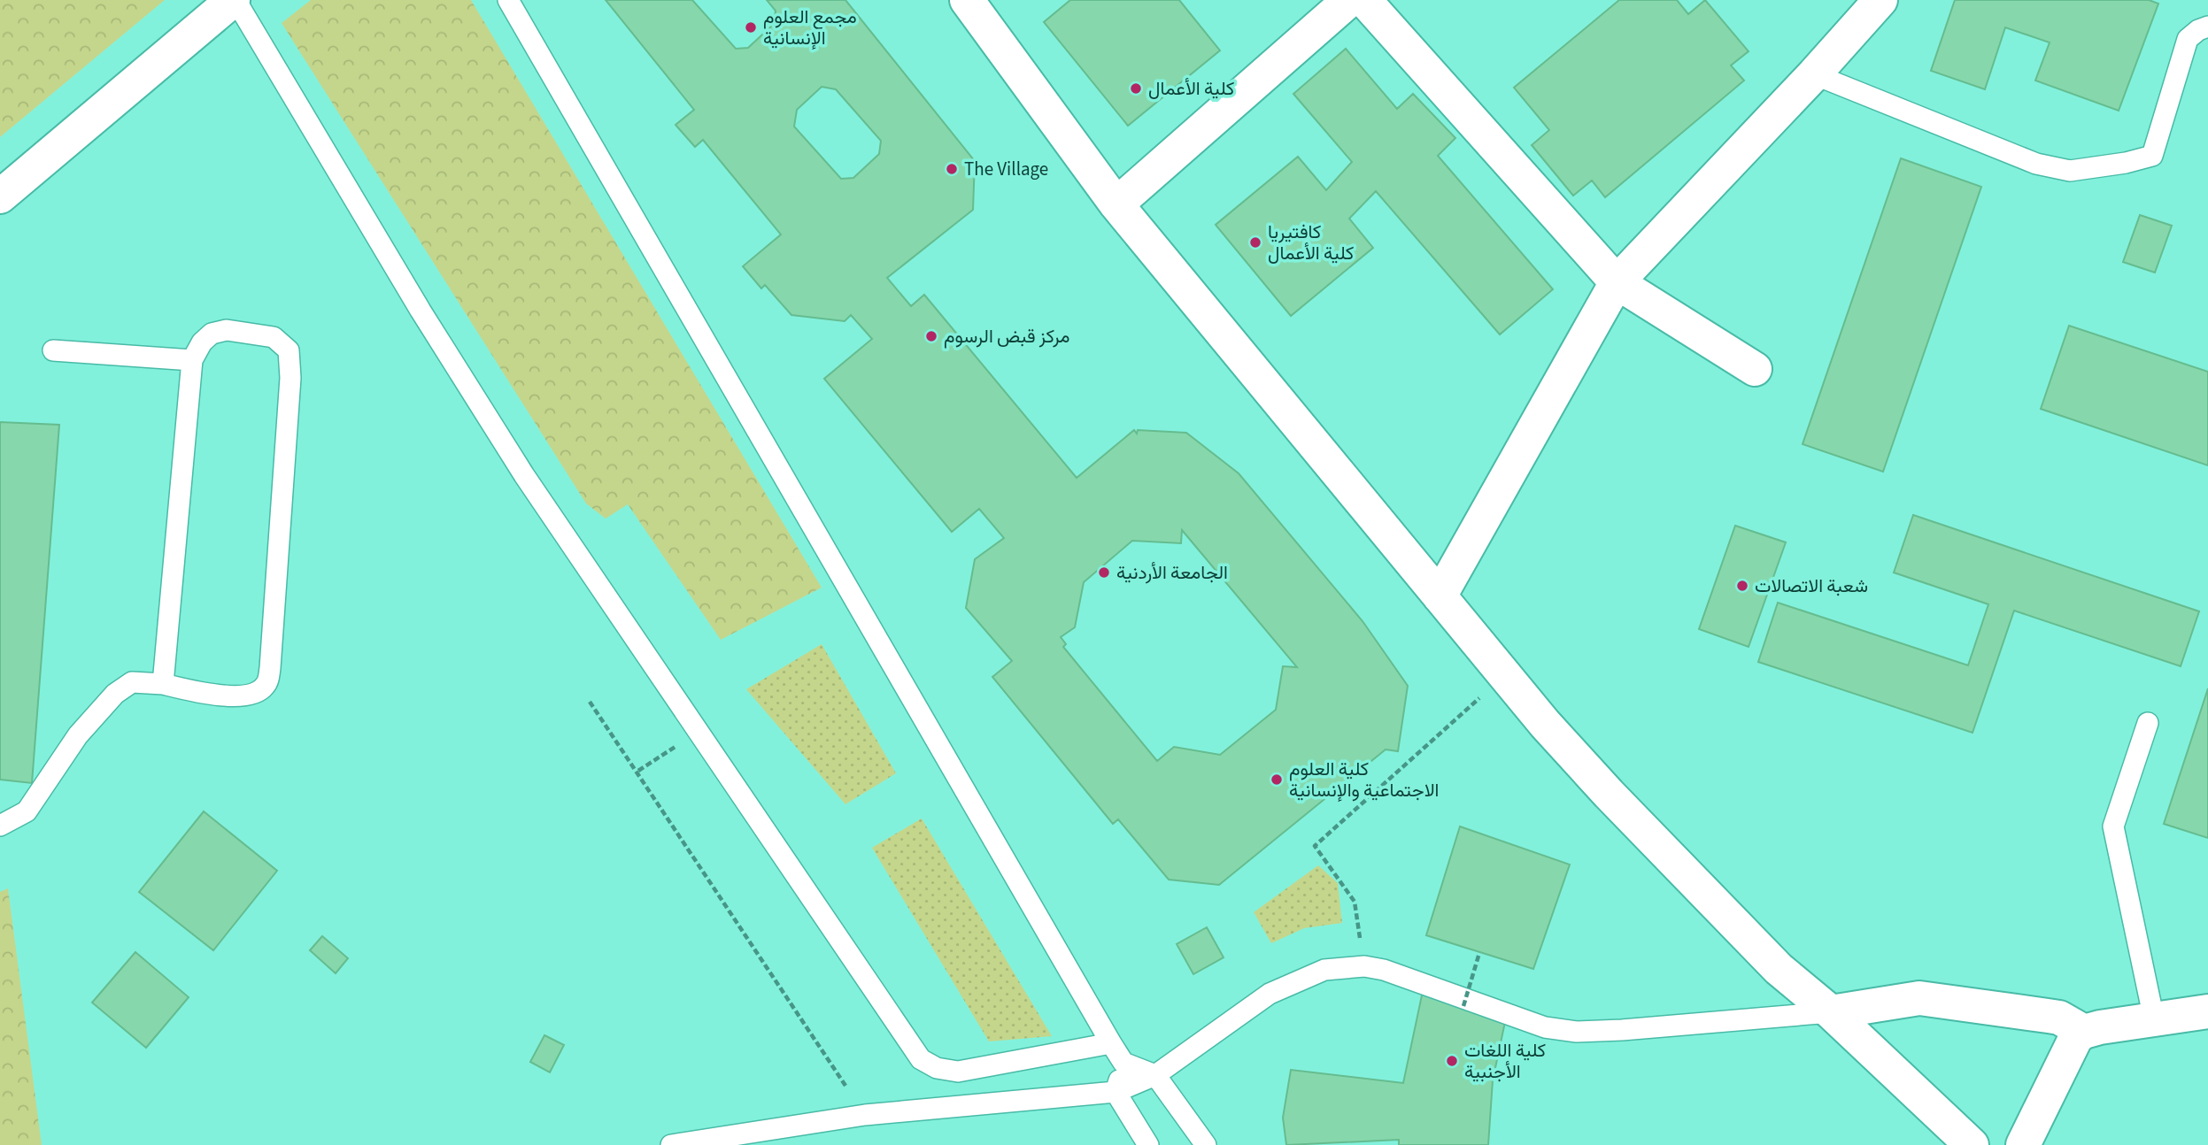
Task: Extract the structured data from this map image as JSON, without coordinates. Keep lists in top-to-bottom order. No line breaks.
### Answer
{"places":["مجمع العلوم الإنسانية","كلية الأعمال","The Village","كافتيريا كلية الأعمال","مركز قبض الرسوم","الجامعة الأردنية","شعبة الاتصالات","كلية العلوم الاجتماعية والإنسانية","كلية اللغات الأجنبية"]}
